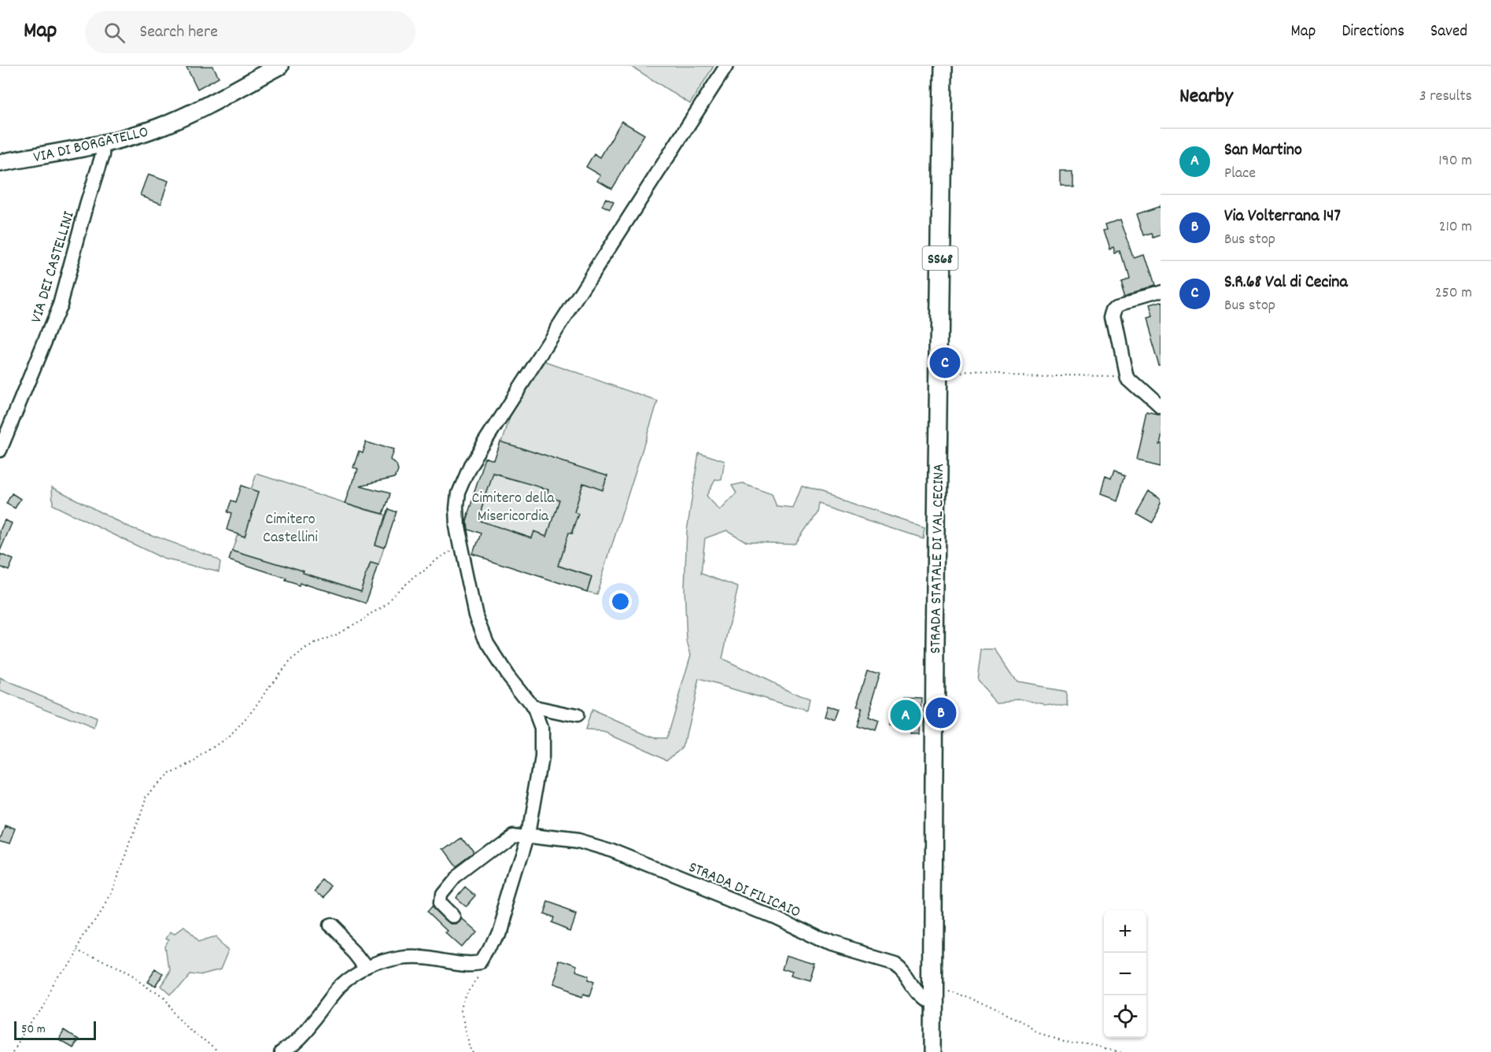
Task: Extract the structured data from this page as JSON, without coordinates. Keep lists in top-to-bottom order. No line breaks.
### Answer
{"streets":{"main road":["VIA DI BORGATELLO","SS68","STRADA STATALE DI VAL CECINA"],"street":["VIA DEI CASTELLINI","STRADA DI FILICAIO"]},"crossings":[["VIA DI BORGATELLO","VIA DEI CASTELLINI"],["STRADA STATALE DI VAL CECINA","STRADA DI FILICAIO"]],"parks":["Cimitero della Misericordia","Cimitero Castellini"],"scale_bar":"50 m","page":{"header":"Map","search":"Search here","nav":["Map","Directions","Saved"],"heading":["Nearby","3 results"],"list":[{"mark":"A","name":"San Martino","note":"Place","value":"190 m"},{"mark":"B","name":"Via Volterrana 147","note":"Bus stop","value":"210 m"},{"mark":"C","name":"S.R.68 Val di Cecina","note":"Bus stop","value":"250 m"}],"pins":["C","B","A"],"map_buttons":["+","−"],"scale":"50 m"}}
